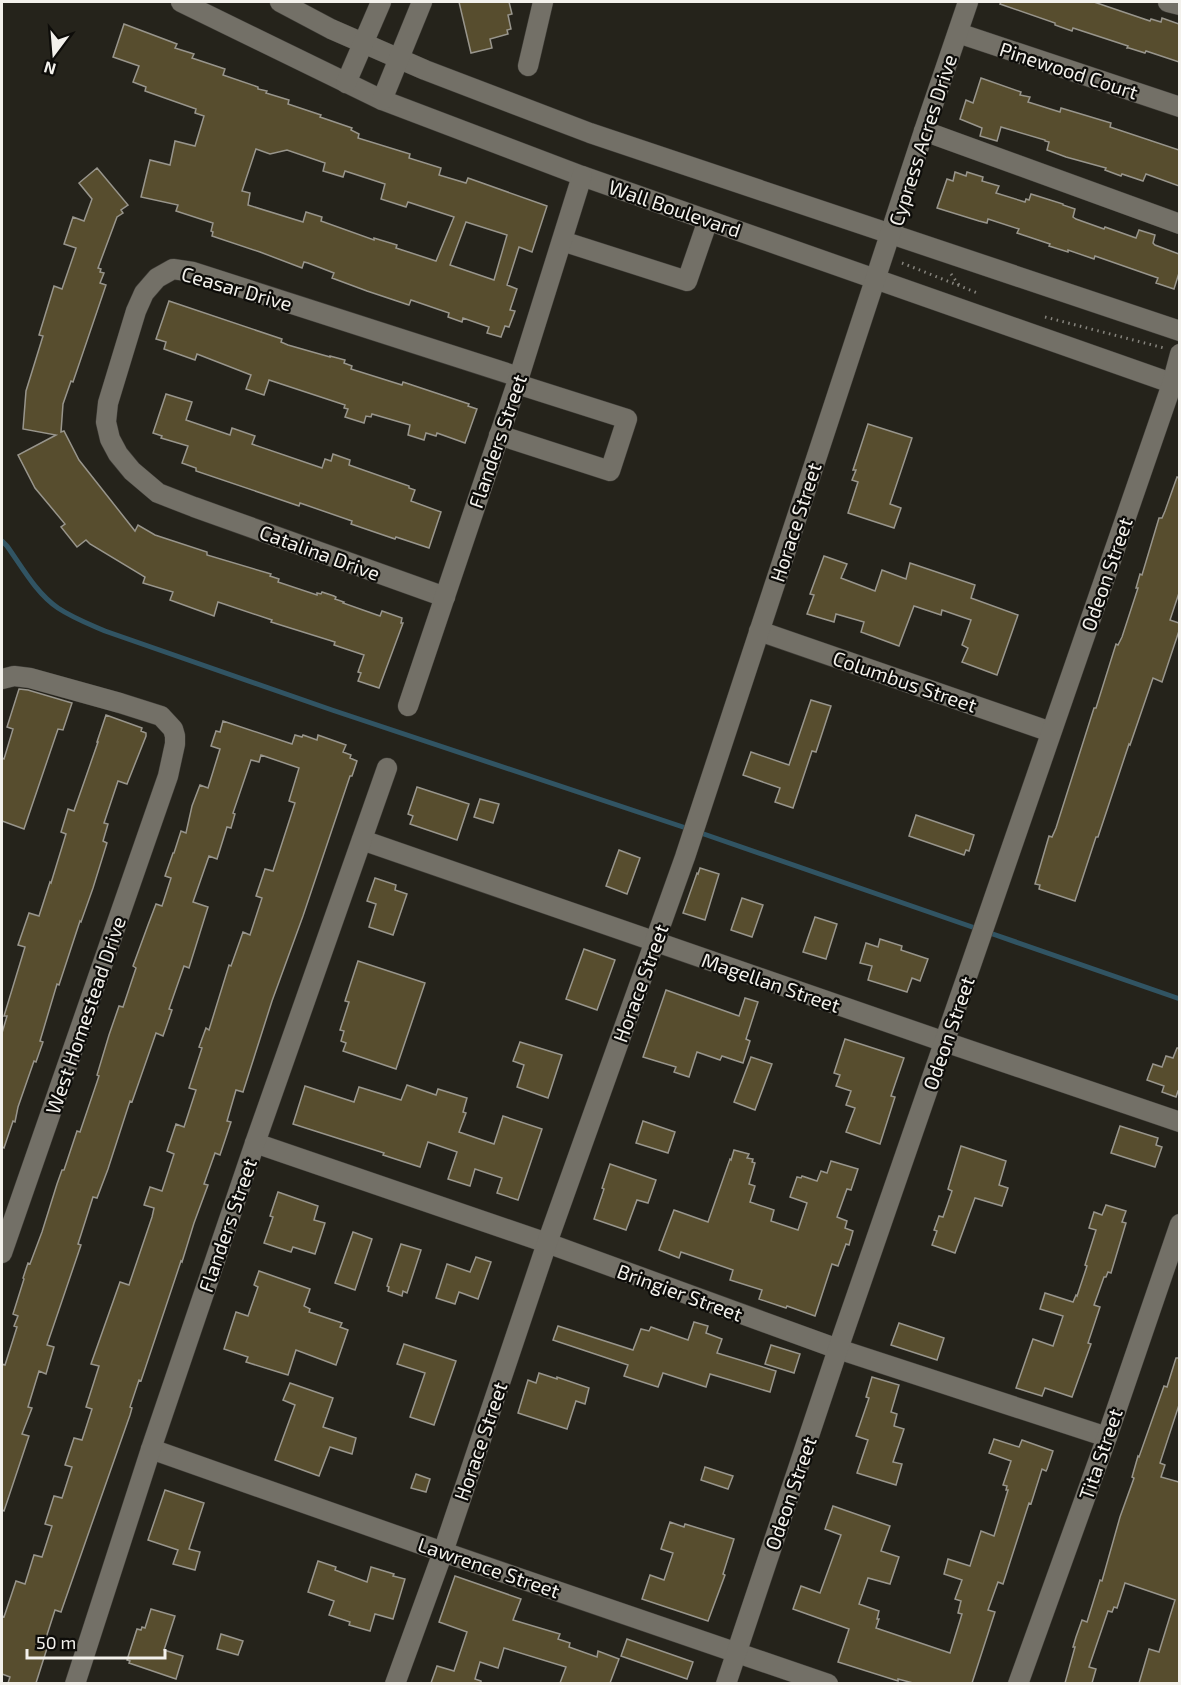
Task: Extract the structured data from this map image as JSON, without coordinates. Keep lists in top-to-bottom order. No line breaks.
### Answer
{"streets":{"street":["Pinewood Court","Cypress Acres Drive","Wall Boulevard","Ceasar Drive","Flanders Street","Horace Street","Catalina Drive","Odeon Street","Columbus Street","Magellan Street","West Homestead Drive","Bringier Street","Tita Street","Lawrence Street"]},"crossings":[["Pinewood Court","Cypress Acres Drive"],["Cypress Acres Drive","Wall Boulevard"],["Cypress Acres Drive","Horace Street"],["Wall Boulevard","Flanders Street"],["Wall Boulevard","Horace Street"],["Wall Boulevard","Odeon Street"],["Ceasar Drive","Flanders Street"],["Ceasar Drive","Catalina Drive"],["Flanders Street","Catalina Drive"],["Flanders Street","Magellan Street"],["Flanders Street","Bringier Street"],["Flanders Street","Lawrence Street"],["Horace Street","Columbus Street"],["Horace Street","Magellan Street"],["Horace Street","Bringier Street"],["Horace Street","Lawrence Street"],["Odeon Street","Columbus Street"],["Odeon Street","Magellan Street"],["Odeon Street","Bringier Street"],["Odeon Street","Lawrence Street"],["Bringier Street","Tita Street"]],"scale_bar":"50 m","north":"bottom"}
